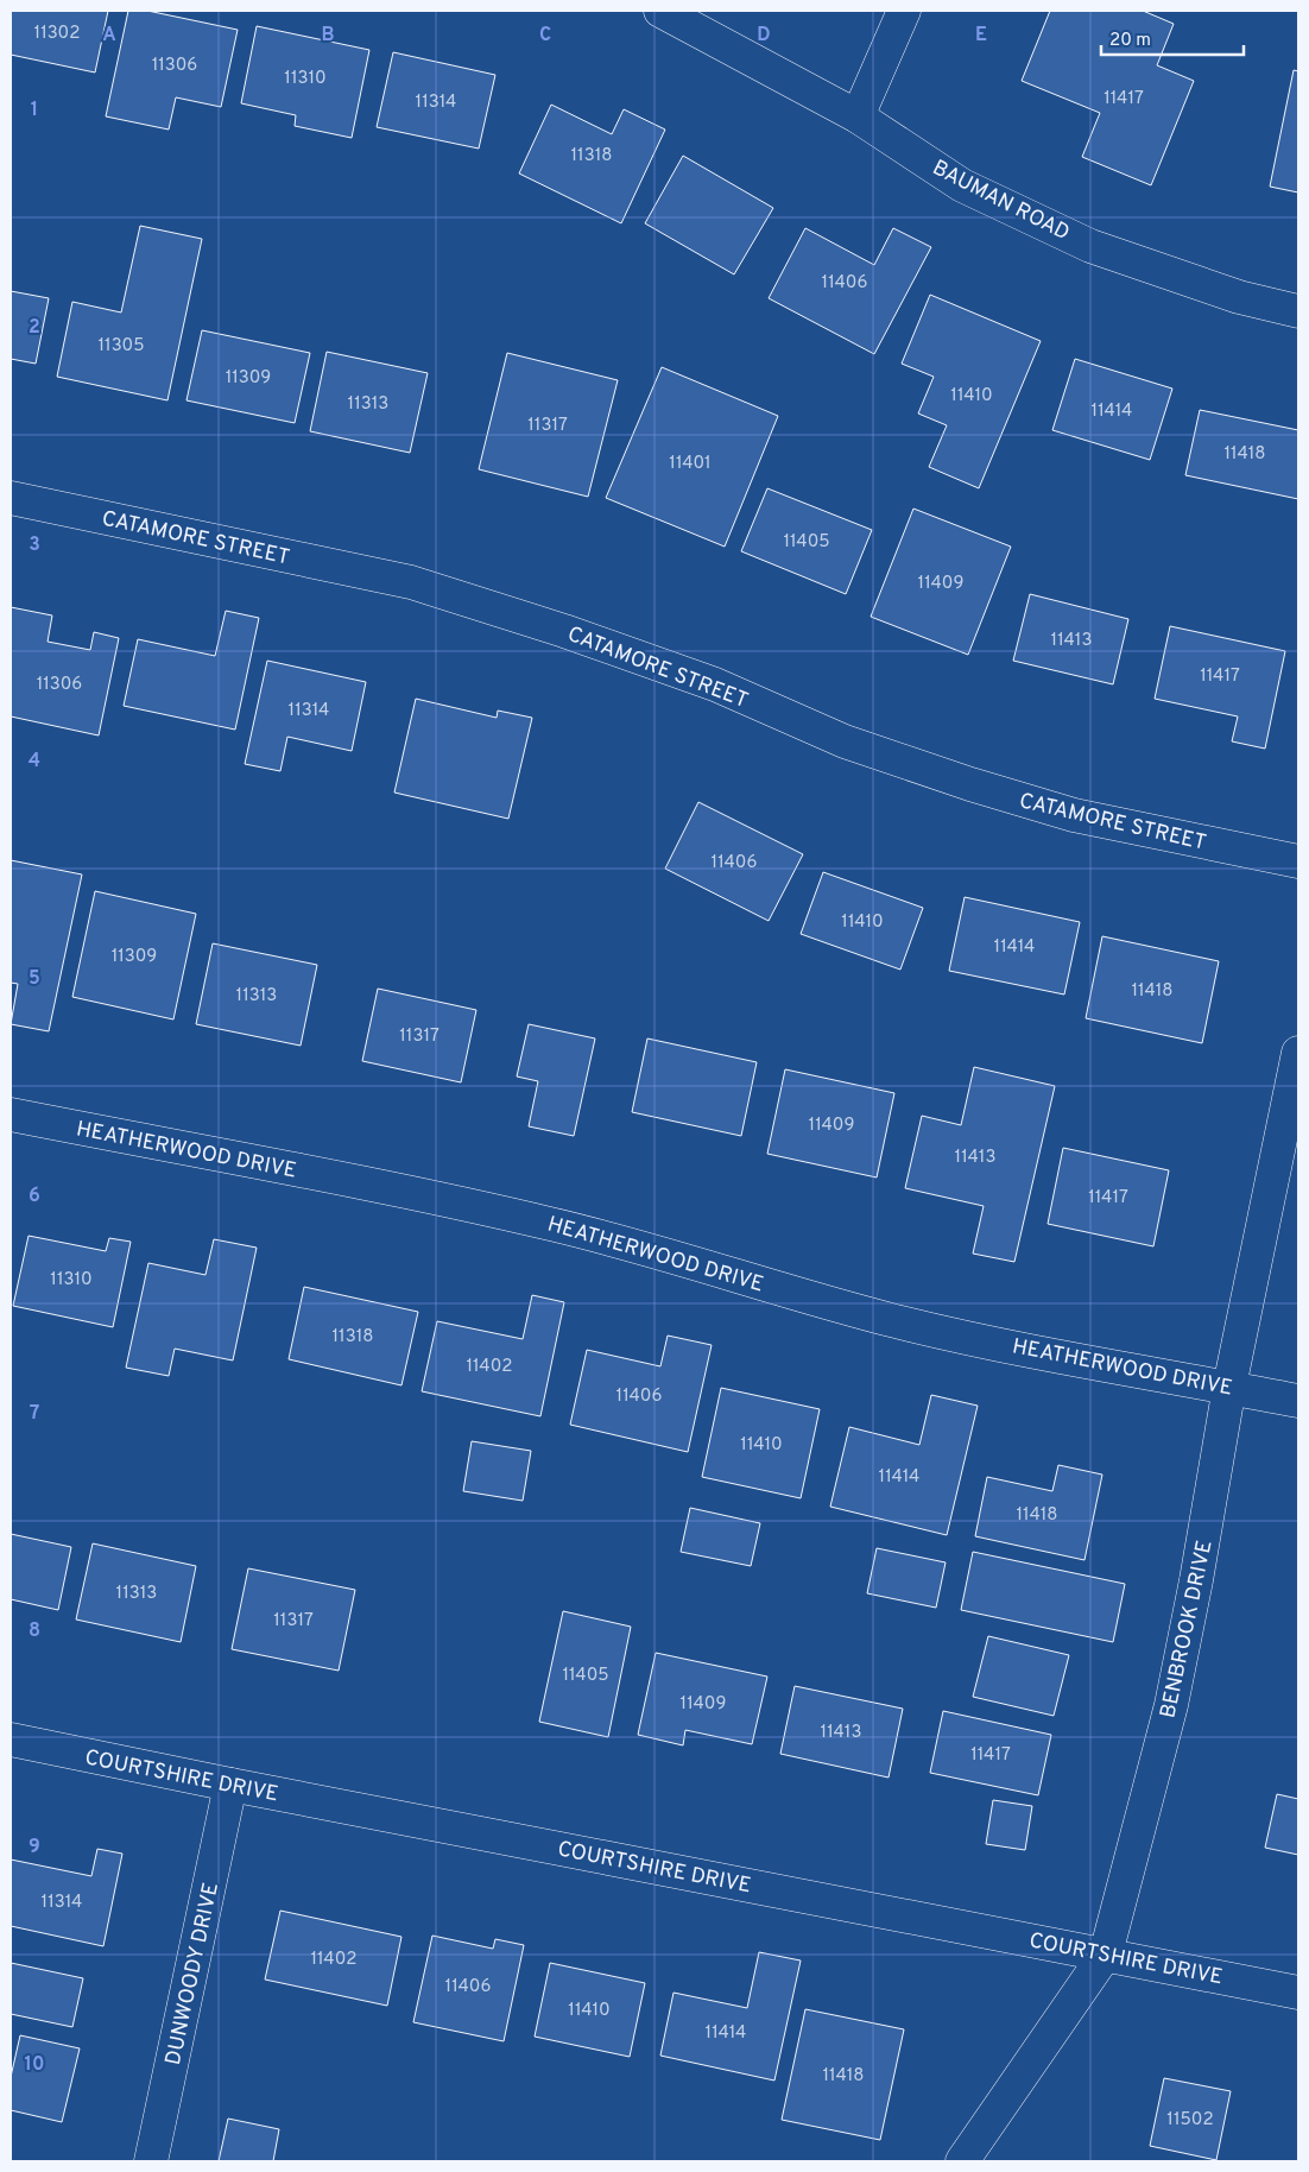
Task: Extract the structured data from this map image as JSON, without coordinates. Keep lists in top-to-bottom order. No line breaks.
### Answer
{"streets":{"street":["BAUMAN ROAD","CATAMORE STREET","HEATHERWOOD DRIVE","BENBROOK DRIVE","COURTSHIRE DRIVE","DUNWOODY DRIVE"]},"crossings":[["HEATHERWOOD DRIVE","BENBROOK DRIVE"],["BENBROOK DRIVE","COURTSHIRE DRIVE"],["COURTSHIRE DRIVE","DUNWOODY DRIVE"]],"house_numbers":["11302","11306","11310","11417","11314","11318","11406","11305","11309","11410","11313","11414","11317","11418","11401","11405","11409","11413","11417","11306","11314","11406","11410","11414","11309","11418","11313","11317","11409","11413","11417","11310","11318","11402","11406","11410","11414","11418","11313","11317","11405","11409","11413","11417","11314","11402","11406","11410","11414","11418","11502"],"scale_bar":"20 m","grid":{"columns":["A","B","C","D","E"],"rows":["1","2","3","4","5","6","7","8","9","10"]}}
